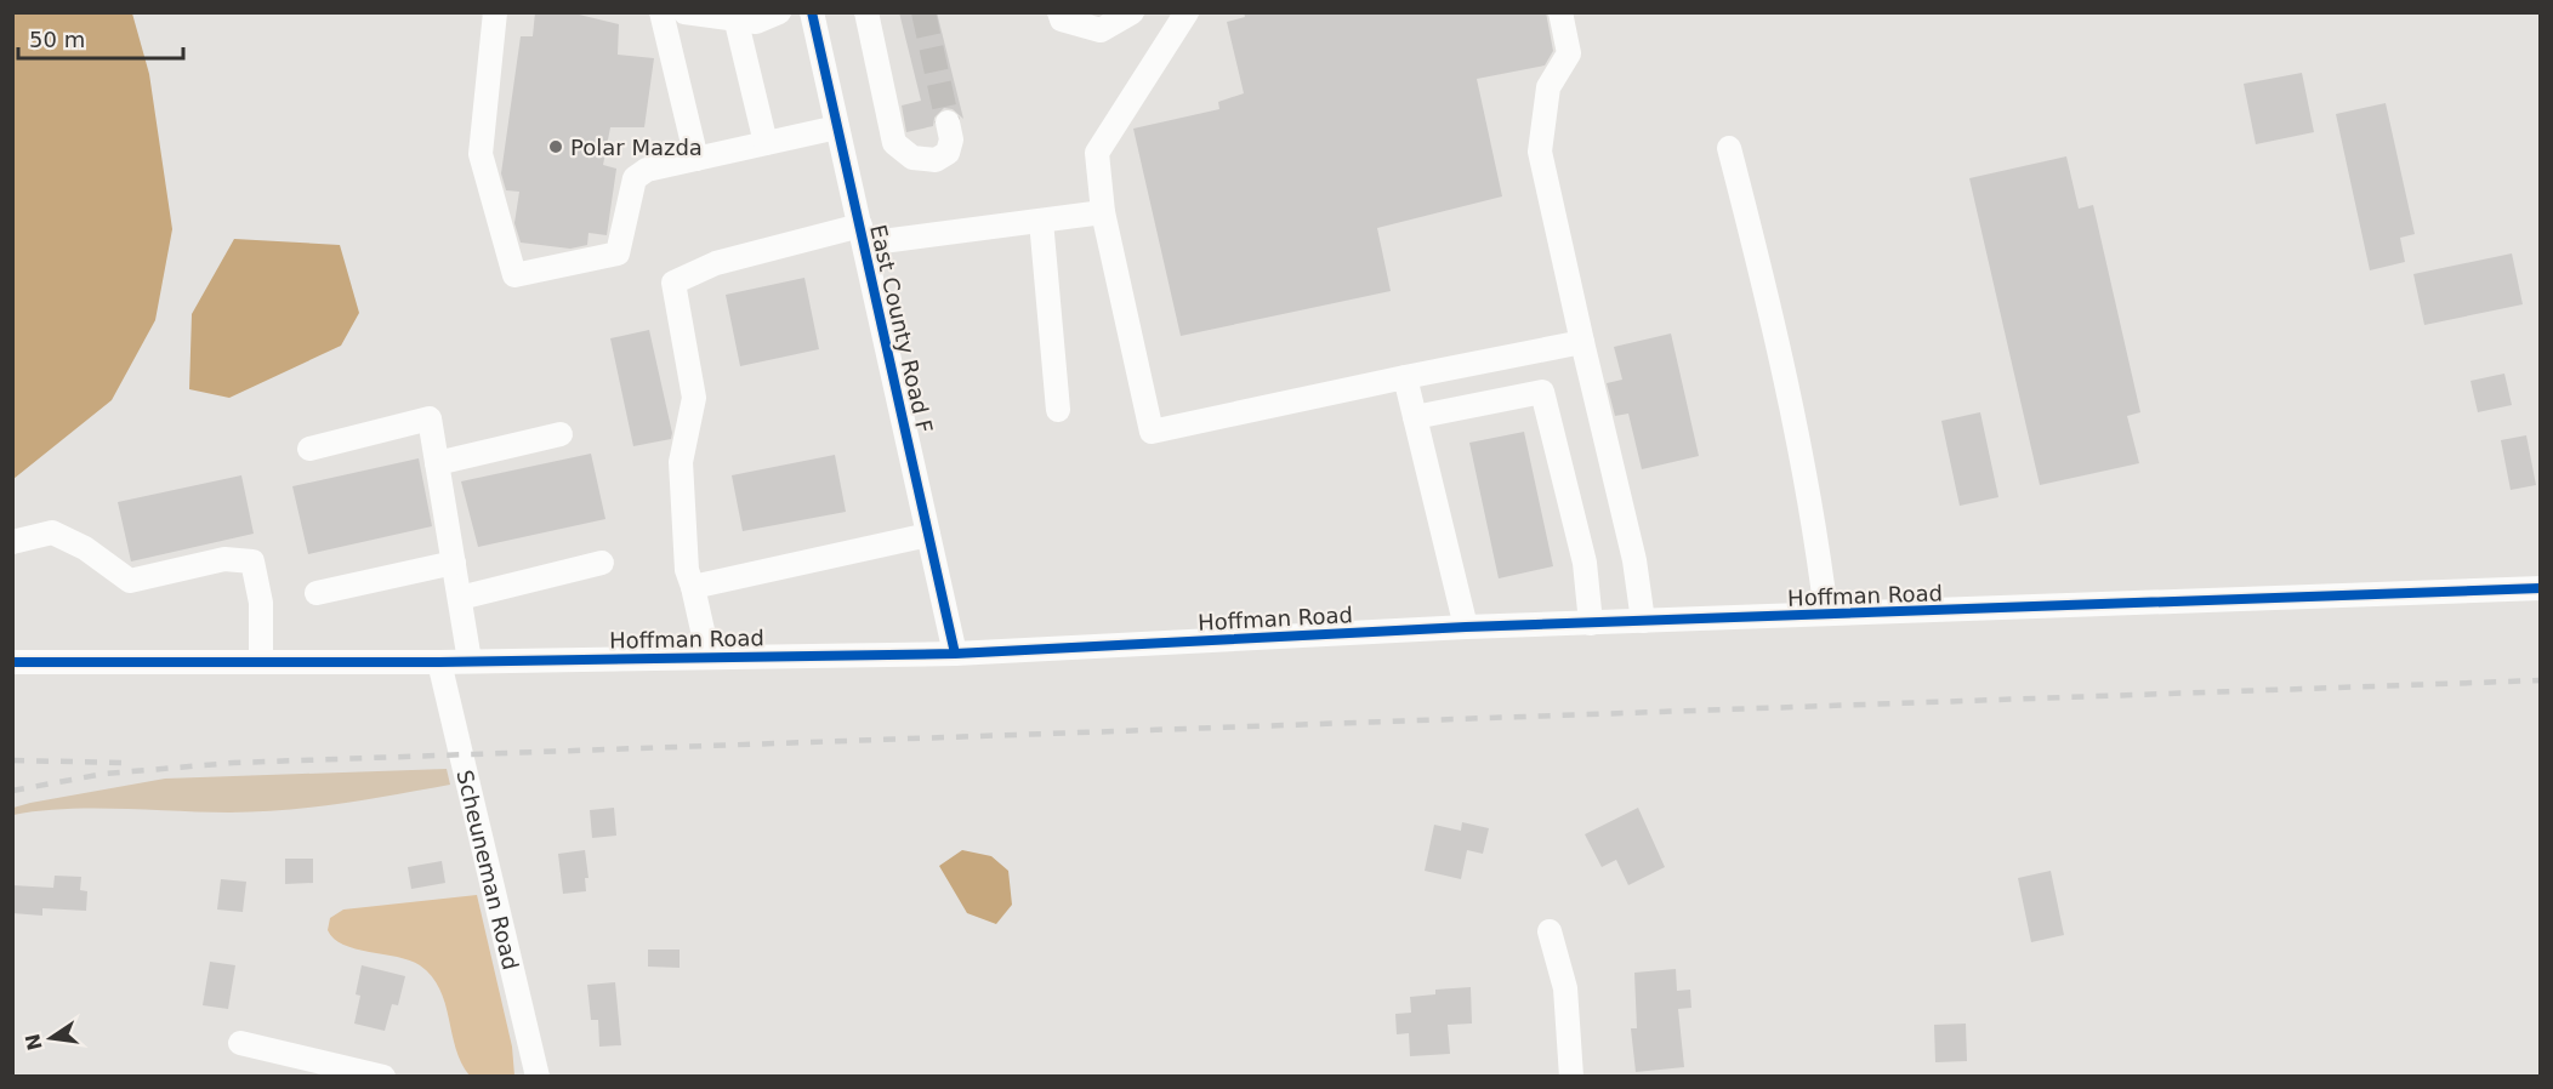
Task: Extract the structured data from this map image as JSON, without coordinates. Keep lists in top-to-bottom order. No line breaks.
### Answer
{"streets":{"street":["East County Road F","Hoffman Road","Scheuneman Road"]},"crossings":[["East County Road F","Hoffman Road"],["Hoffman Road","Scheuneman Road"]],"places":["Polar Mazda"],"scale_bar":"50 m","north":"left"}
